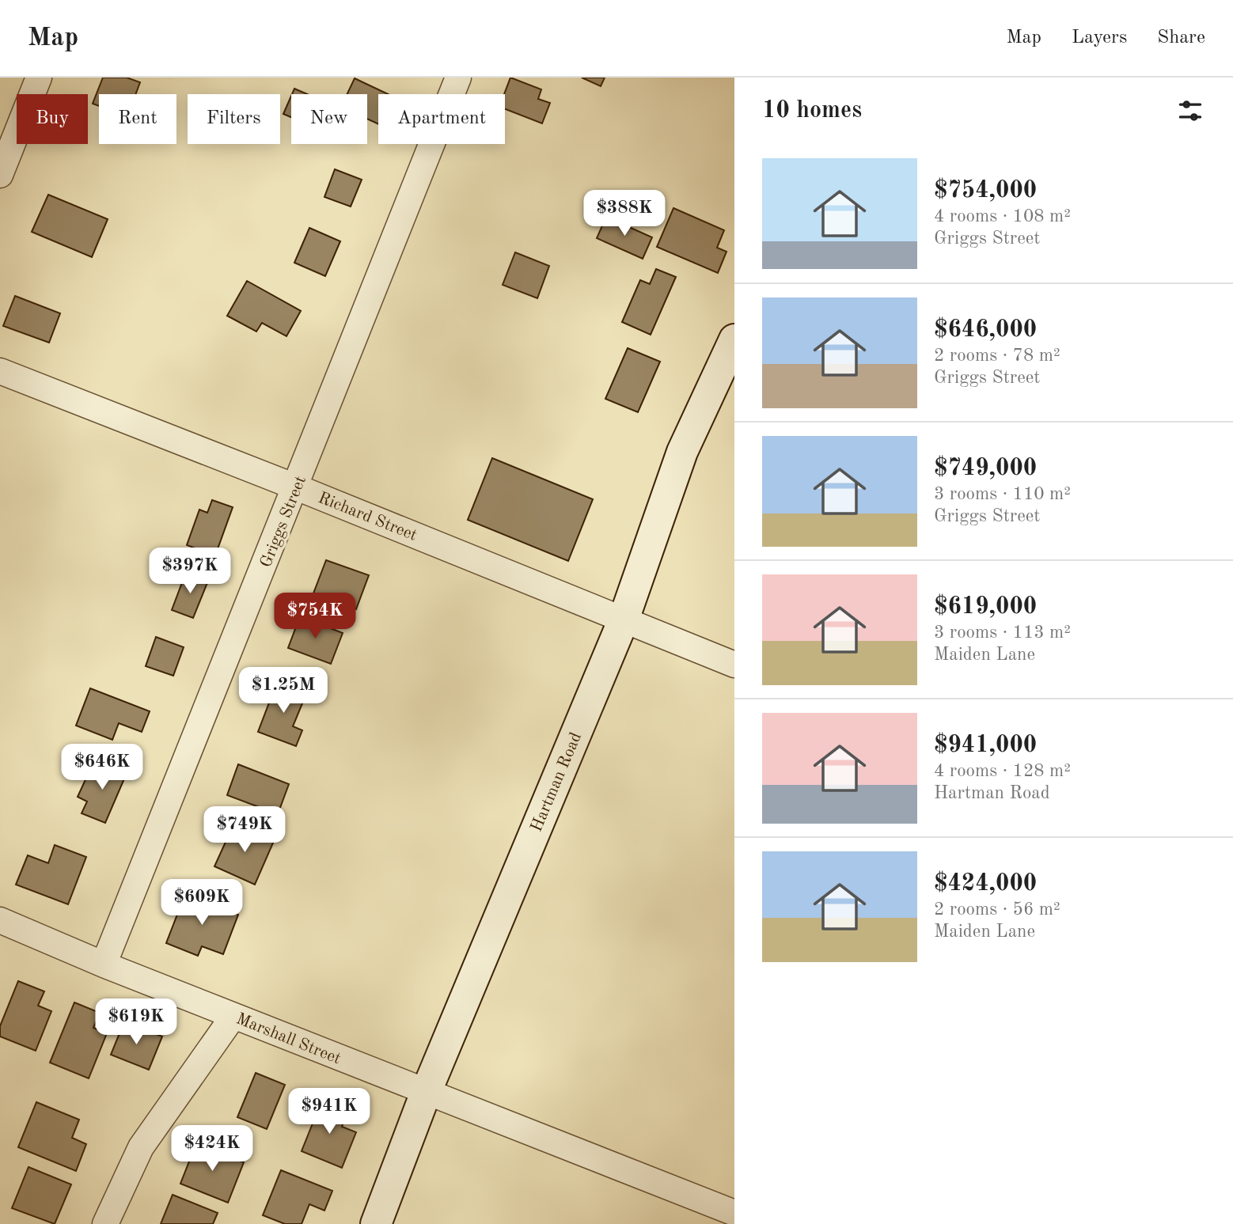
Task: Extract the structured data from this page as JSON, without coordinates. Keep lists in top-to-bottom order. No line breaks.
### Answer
{"streets":{"street":["Richard Street","Griggs Street","Hartman Road","Marshall Street"]},"crossings":[["Richard Street","Griggs Street"],["Richard Street","Hartman Road"],["Griggs Street","Marshall Street"],["Hartman Road","Marshall Street"]],"page":{"header":"Map","nav":["Map","Layers","Share"],"heading":"10 homes","chip":["Buy","Rent","Filters","New","Apartment"],"list":[{"name":"$754,000","note":"4 rooms · 108 m² · Griggs Street"},{"name":"$646,000","note":"2 rooms · 78 m² · Griggs Street"},{"name":"$749,000","note":"3 rooms · 110 m² · Griggs Street"},{"name":"$619,000","note":"3 rooms · 113 m² · Maiden Lane"},{"name":"$941,000","note":"4 rooms · 128 m² · Hartman Road"},{"name":"$424,000","note":"2 rooms · 56 m² · Maiden Lane"}],"price":["$388K","$397K","$754K","$1.25M","$646K","$749K","$609K","$619K","$941K","$424K"]}}
